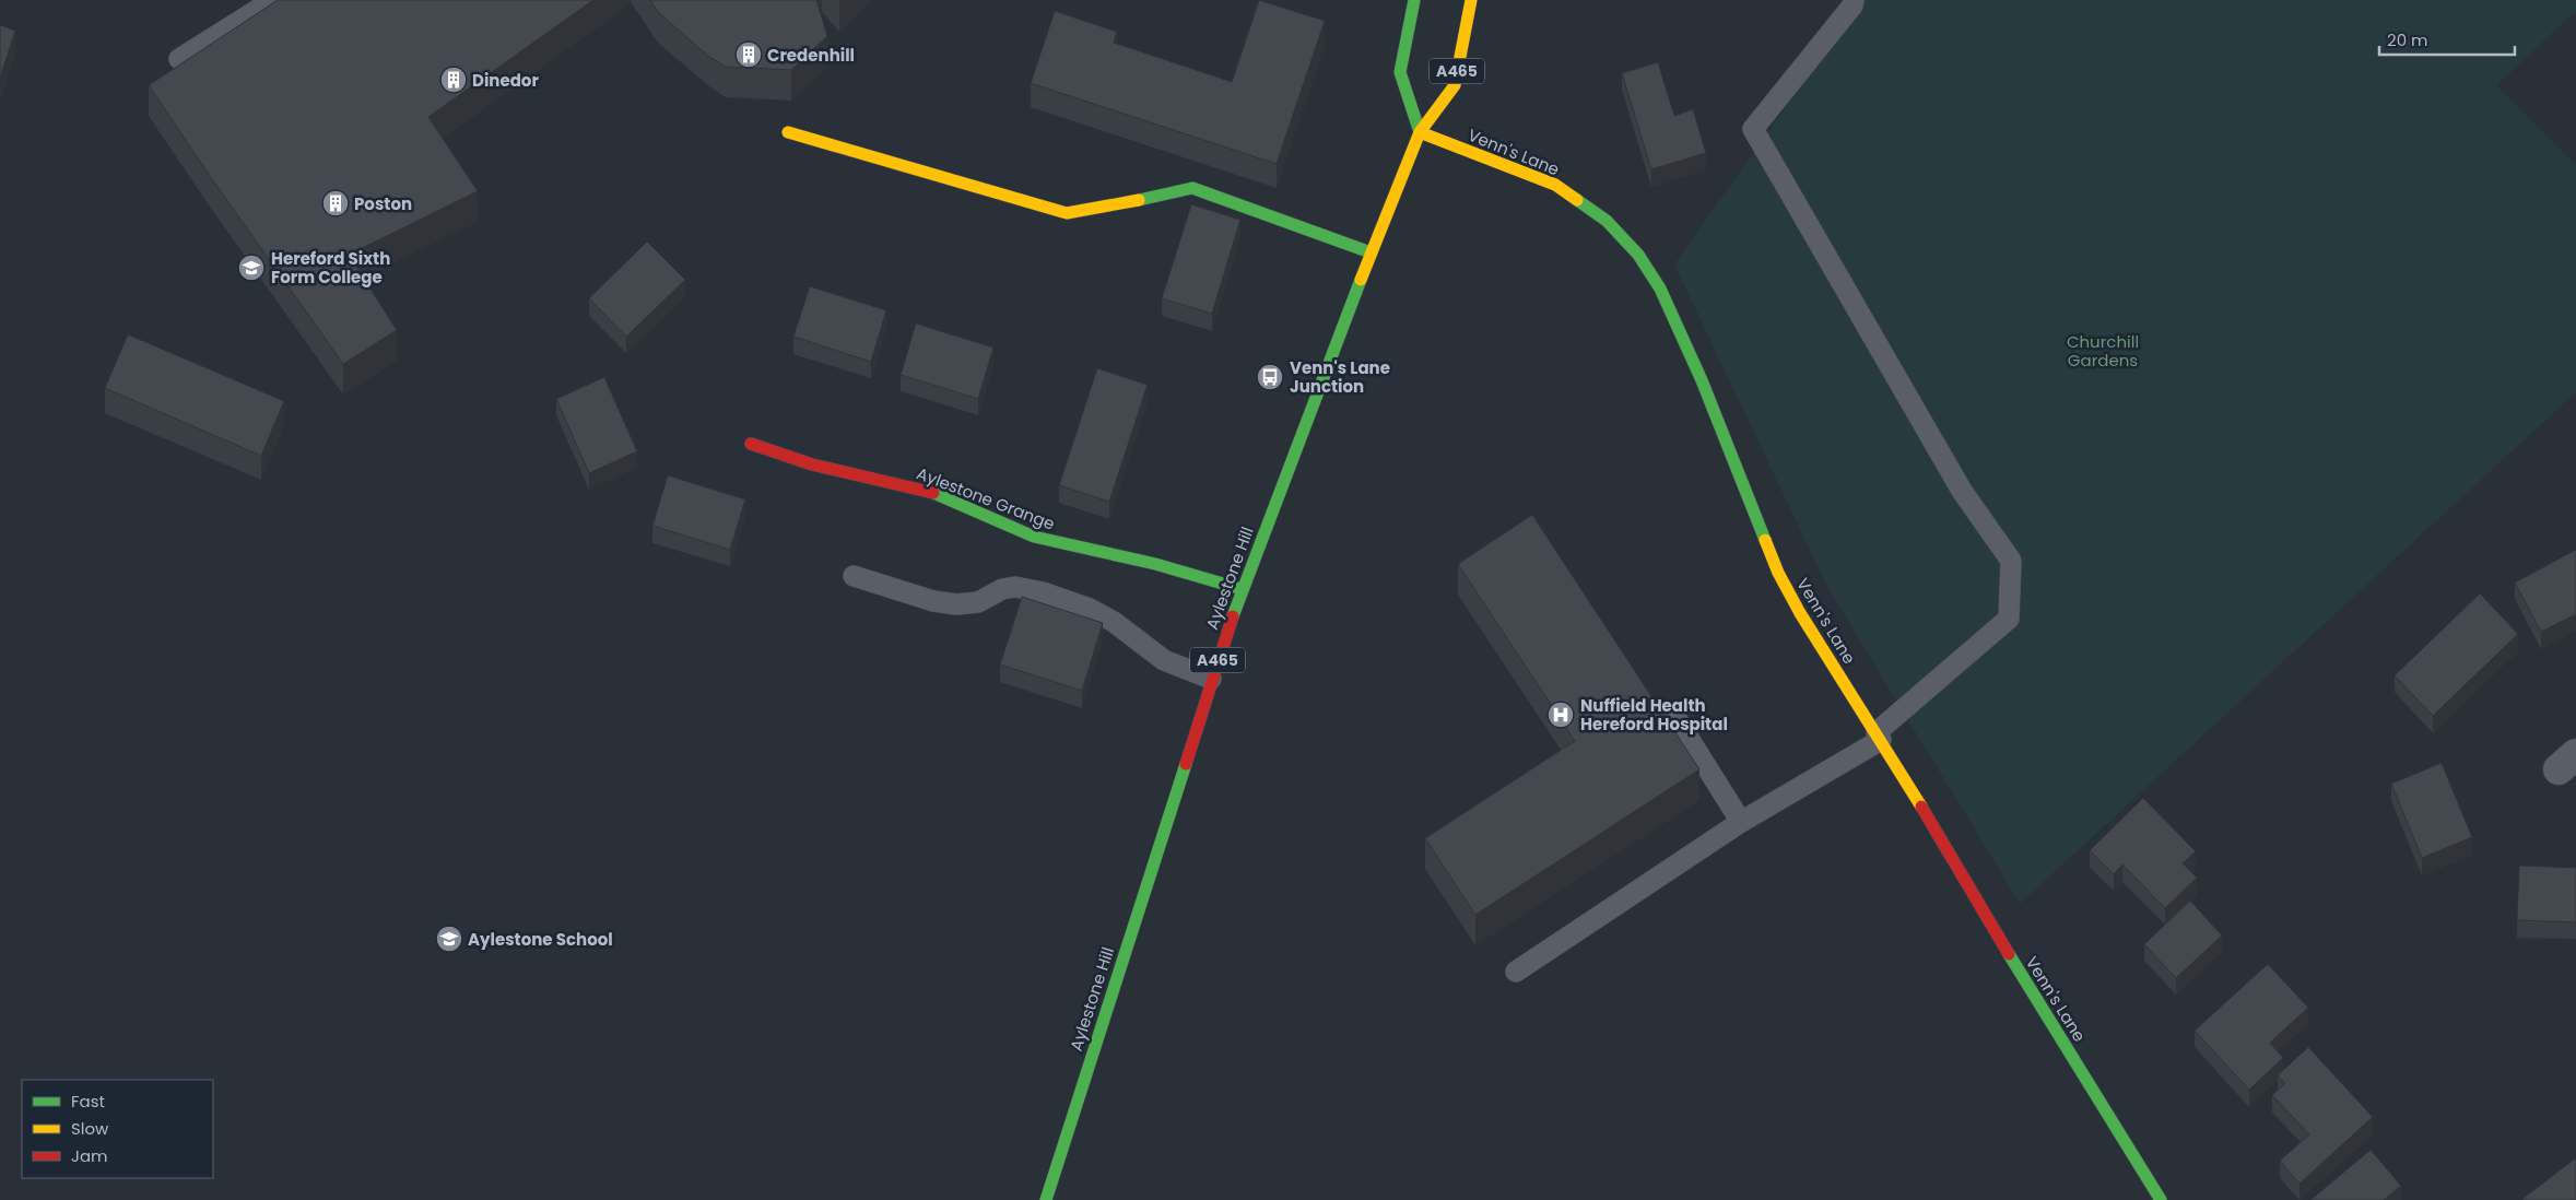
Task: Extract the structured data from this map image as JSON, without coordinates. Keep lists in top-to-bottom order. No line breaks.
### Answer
{"streets":{"main road":["A465","Venn's Lane","Aylestone Grange","Aylestone Hill"]},"crossings":[["A465","Venn's Lane"],["A465","Aylestone Hill"],["Venn's Lane","Aylestone Hill"],["Aylestone Grange","Aylestone Hill"]],"parks":["Churchill Gardens"],"places":{"building":["Credenhill","Dinedor","Poston"],"school or university":["Hereford Sixth Form College","Aylestone School"],"bus stop":["Venn's Lane Junction"],"hospital":["Nuffield Health Hereford Hospital"]},"legend":["Fast","Slow","Jam"],"scale_bar":"20 m"}
